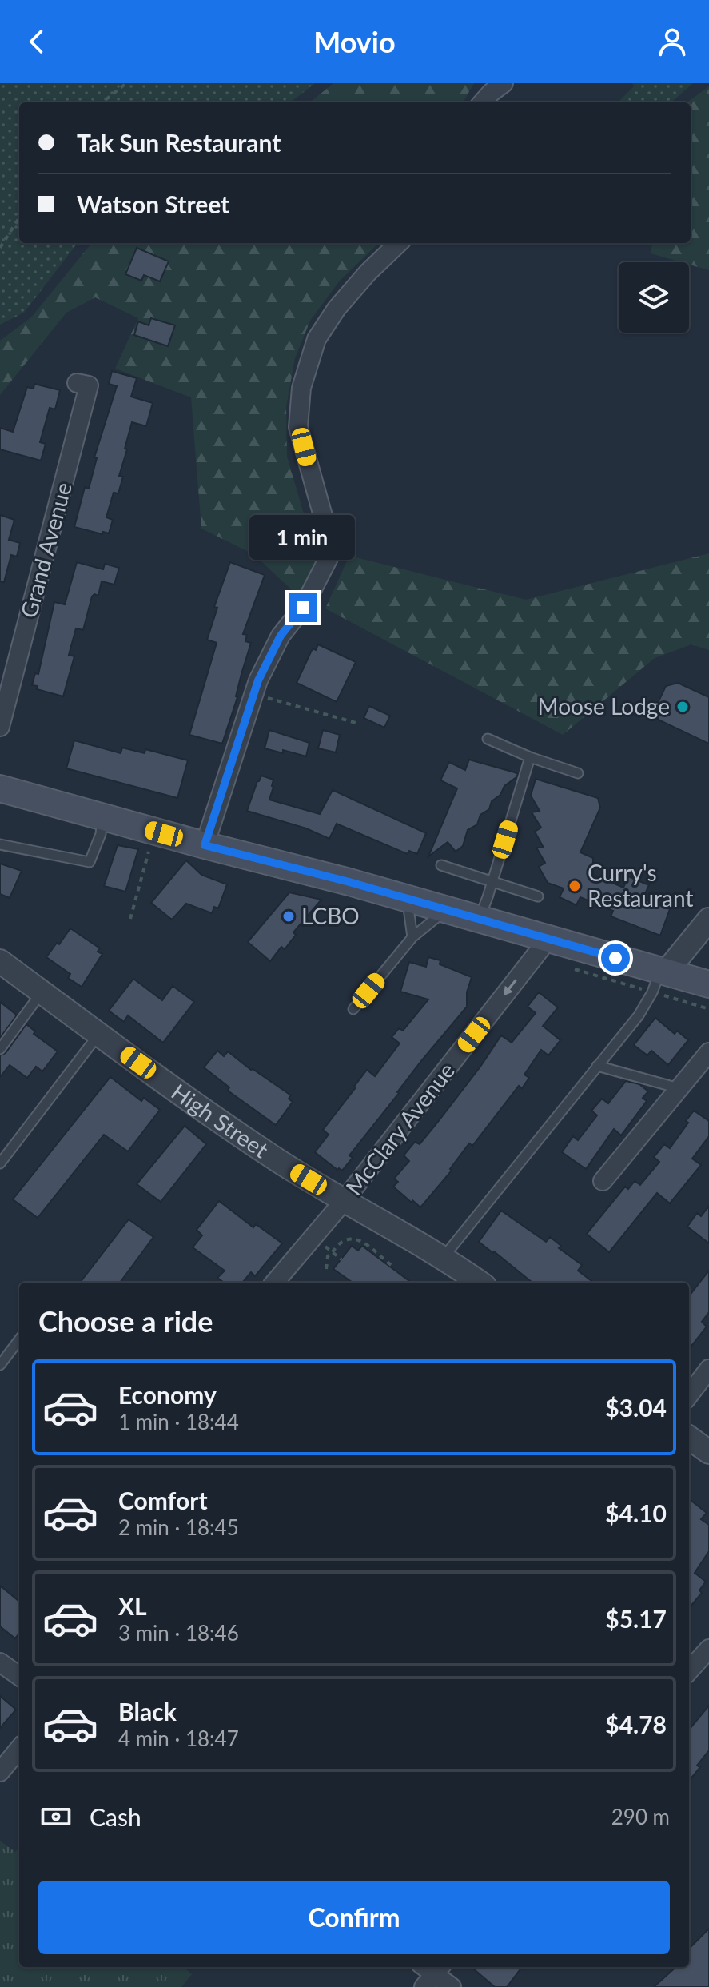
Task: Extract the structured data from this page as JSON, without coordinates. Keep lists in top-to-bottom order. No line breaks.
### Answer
{"streets":{"street":["Grand Avenue","High Street","McClary Avenue"]},"crossings":[["High Street","McClary Avenue"]],"one_way":["McClary Avenue"],"places":["Moose Lodge","Curry's Restaurant","LCBO"],"page":{"header":"Movio","banner":["Tak Sun Restaurant","Watson Street"],"bubble":"1 min","heading":"Choose a ride","list":[{"name":"Economy","note":"1 min · 18:44","value":"$3.04"},{"name":"Comfort","note":"2 min · 18:45","value":"$4.10"},{"name":"XL","note":"3 min · 18:46","value":"$5.17"},{"name":"Black","note":"4 min · 18:47","value":"$4.78"}],"pay":["Cash","290 m"],"buttons":"Confirm"}}
